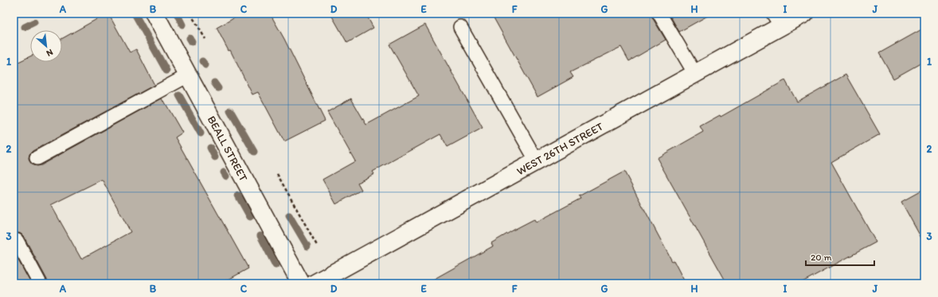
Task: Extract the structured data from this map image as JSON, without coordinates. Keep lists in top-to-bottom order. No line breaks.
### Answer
{"streets":{"street":["BEALL STREET","WEST 26TH STREET"]},"scale_bar":"20 m","north":"bottom right","grid":{"columns":["A","B","C","D","E","F","G","H","I","J"],"rows":["1","2","3"]}}
